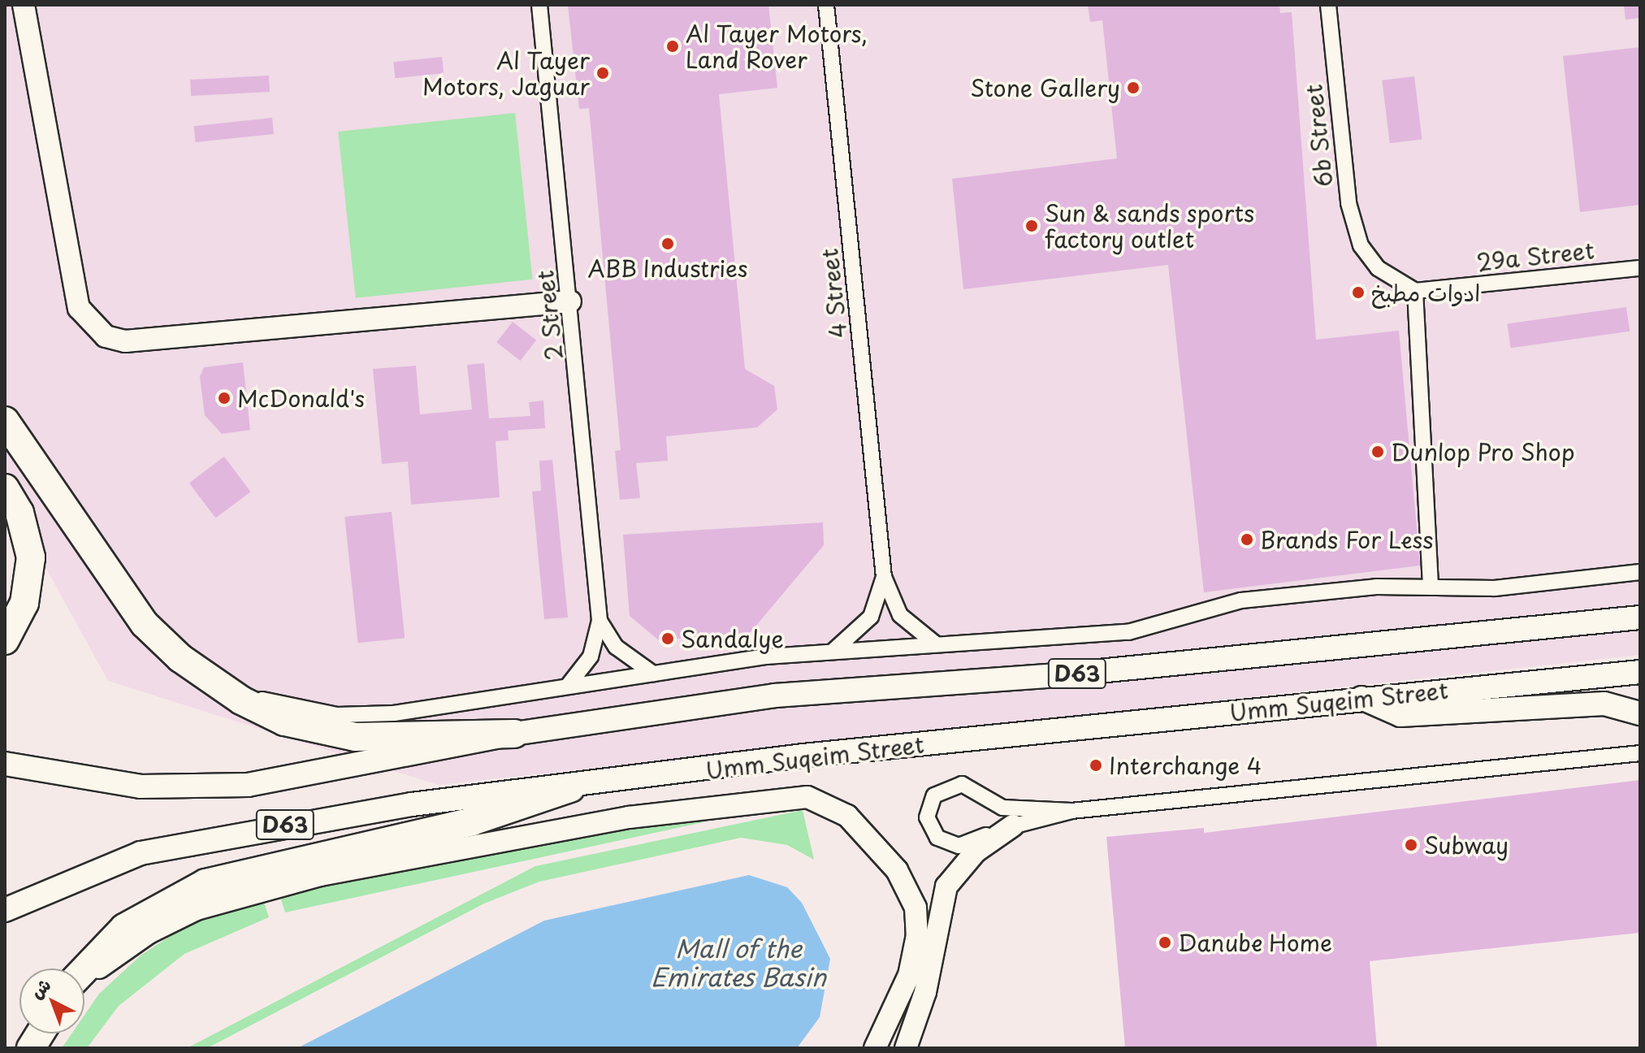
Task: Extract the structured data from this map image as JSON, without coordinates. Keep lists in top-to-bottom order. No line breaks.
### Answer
{"streets":{"main road":["D63","Umm Suqeim Street"],"street":["6b Street","29a Street","4 Street","2 Street"]},"crossings":[["6b Street","29a Street"]],"water":["Mall of the Emirates Basin"],"places":["Al Tayer Motors, Land Rover","Al Tayer Motors, Jaguar","Stone Gallery","Sun & sands sports factory outlet","ABB Industries","ادوات مطبخ","McDonald's","Dunlop Pro Shop","Brands For Less","Sandalye","Interchange 4","Subway","Danube Home"],"north":"top left"}
